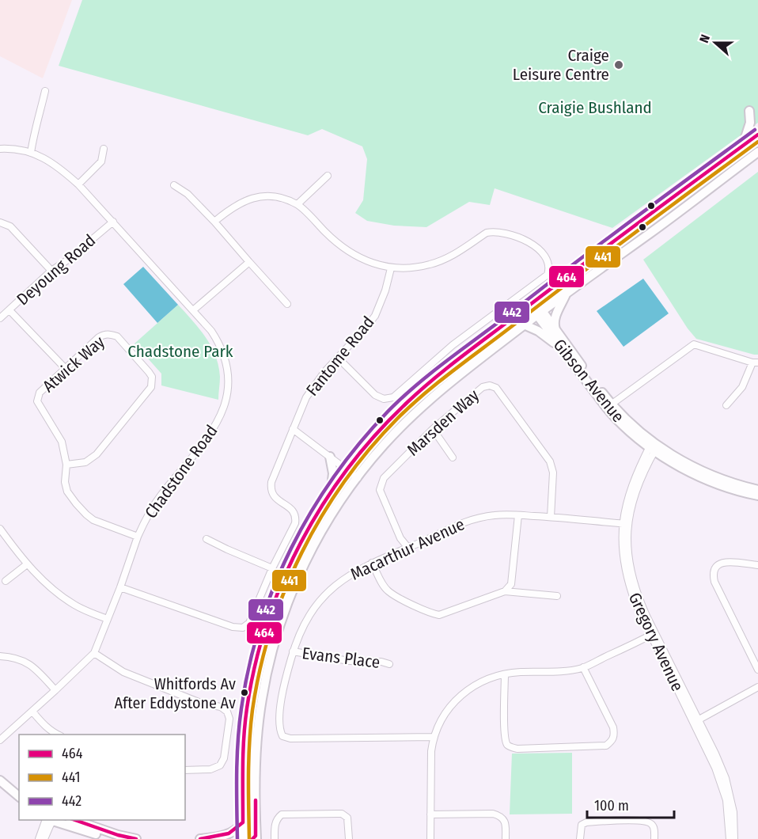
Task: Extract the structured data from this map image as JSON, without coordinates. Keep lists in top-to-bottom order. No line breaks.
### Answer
{"streets":{"main road":["Gibson Avenue"],"street":["Deyoung Road","Fantome Road","Atwick Way","Marsden Way","Chadstone Road","Macarthur Avenue","Gregory Avenue","Evans Place"]},"crossings":[["Deyoung Road","Chadstone Road"],["Fantome Road","Chadstone Road"],["Atwick Way","Chadstone Road"],["Gibson Avenue","Gregory Avenue"],["Marsden Way","Macarthur Avenue"],["Macarthur Avenue","Gregory Avenue"],["Macarthur Avenue","Evans Place"]],"parks":["Craigie Bushland","Chadstone Park"],"places":["Craige Leisure Centre","Whitfords Av After Eddystone Av"],"lines":["transit line 442","transit line 464","transit line 441"],"legend":["464","441","442"],"scale_bar":"100 m","north":"left"}
